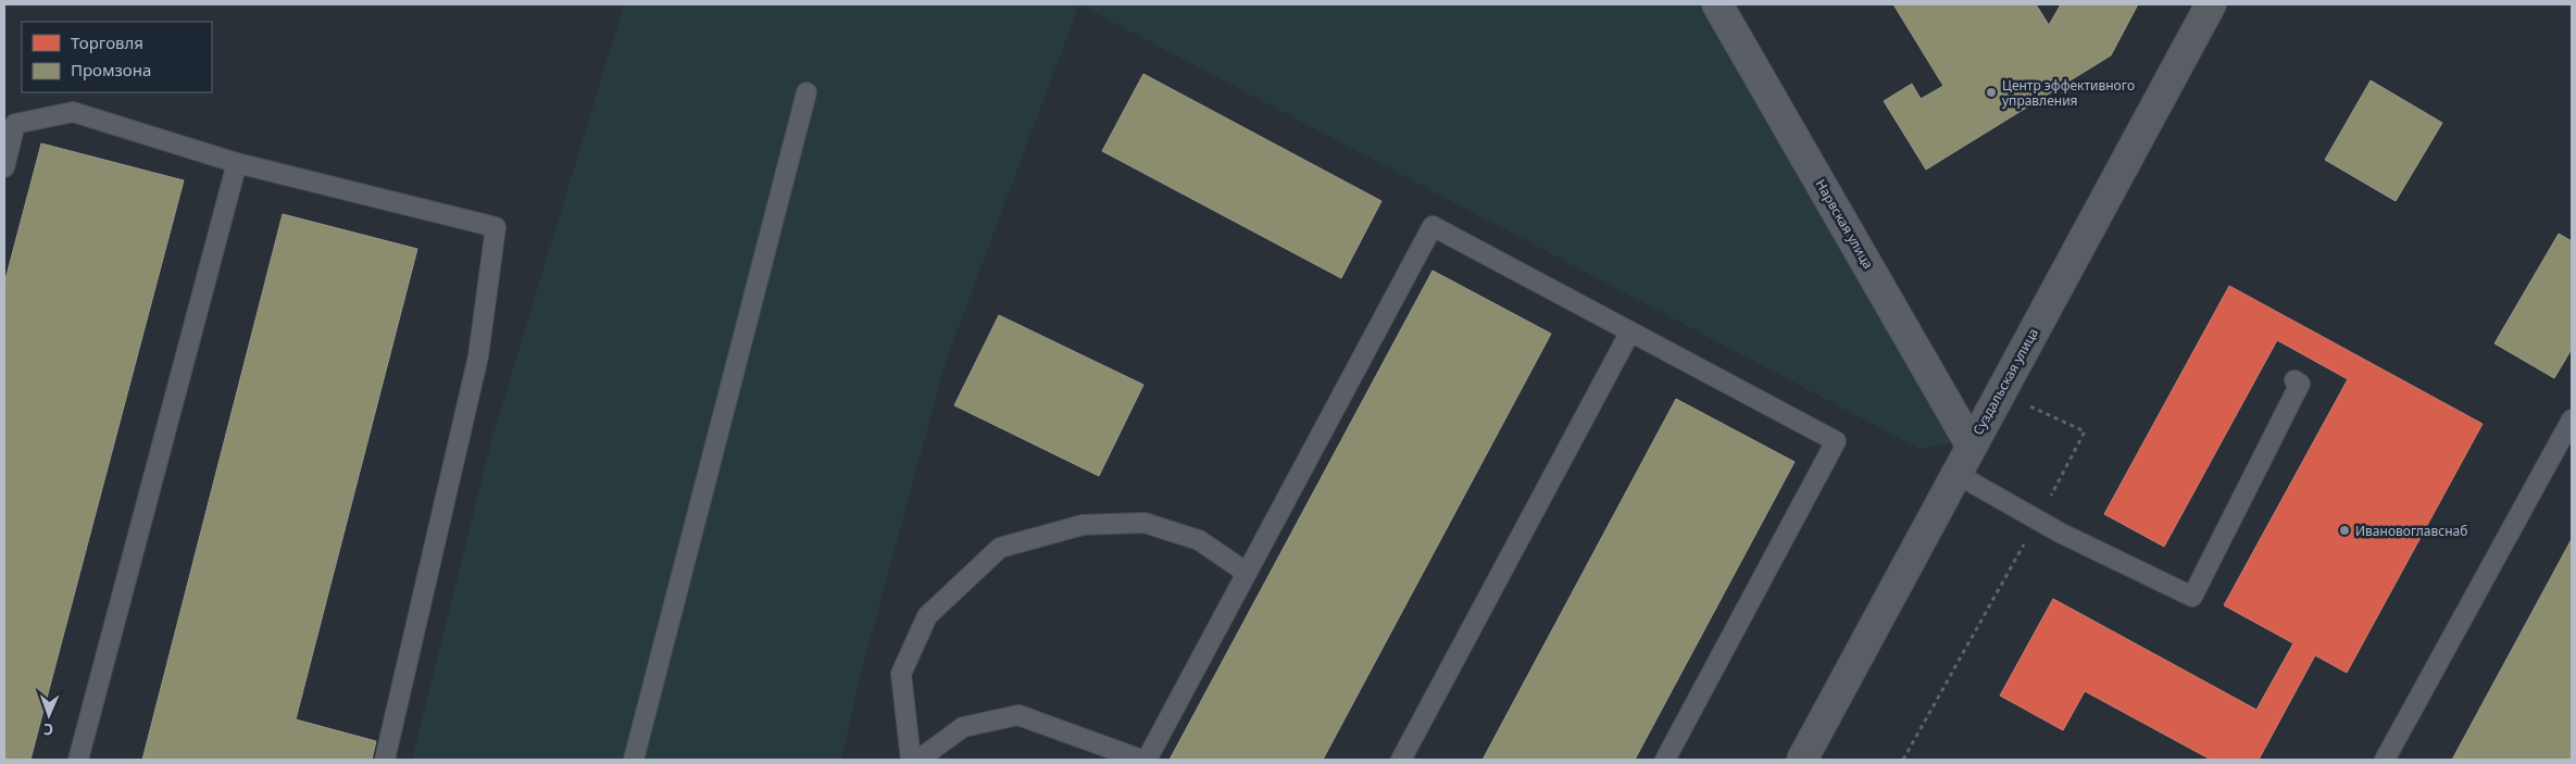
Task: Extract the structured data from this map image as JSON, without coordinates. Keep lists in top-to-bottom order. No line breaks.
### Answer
{"streets":{"main road":["Суздальская улица"],"street":["Нарвская улица"]},"crossings":[["Нарвская улица","Суздальская улица"]],"places":["Центр эффективного управления","Ивановоглавснаб"],"legend":["Торговля","Промзона"],"north":"bottom"}
